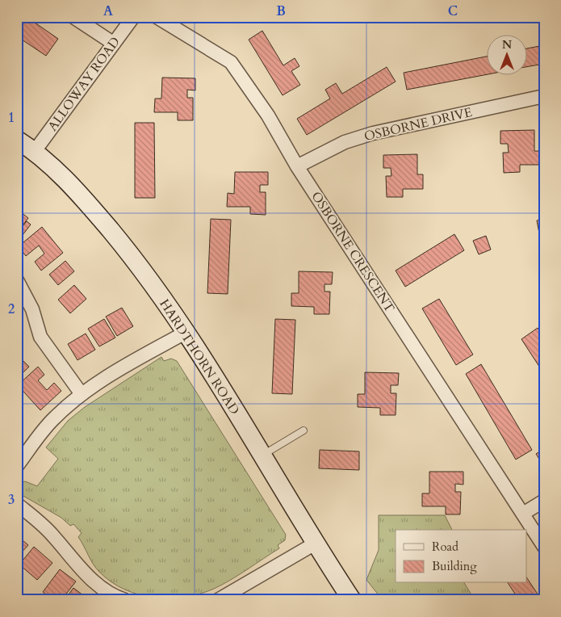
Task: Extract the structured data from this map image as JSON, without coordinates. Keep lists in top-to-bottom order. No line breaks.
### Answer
{"streets":{"street":["ALLOWAY ROAD","OSBORNE DRIVE","OSBORNE CRESCENT","HARDTHORN ROAD"]},"crossings":[["ALLOWAY ROAD","HARDTHORN ROAD"],["OSBORNE DRIVE","OSBORNE CRESCENT"]],"legend":["Road","Building"],"north":"top","grid":{"columns":["A","B","C"],"rows":["1","2","3"]}}
